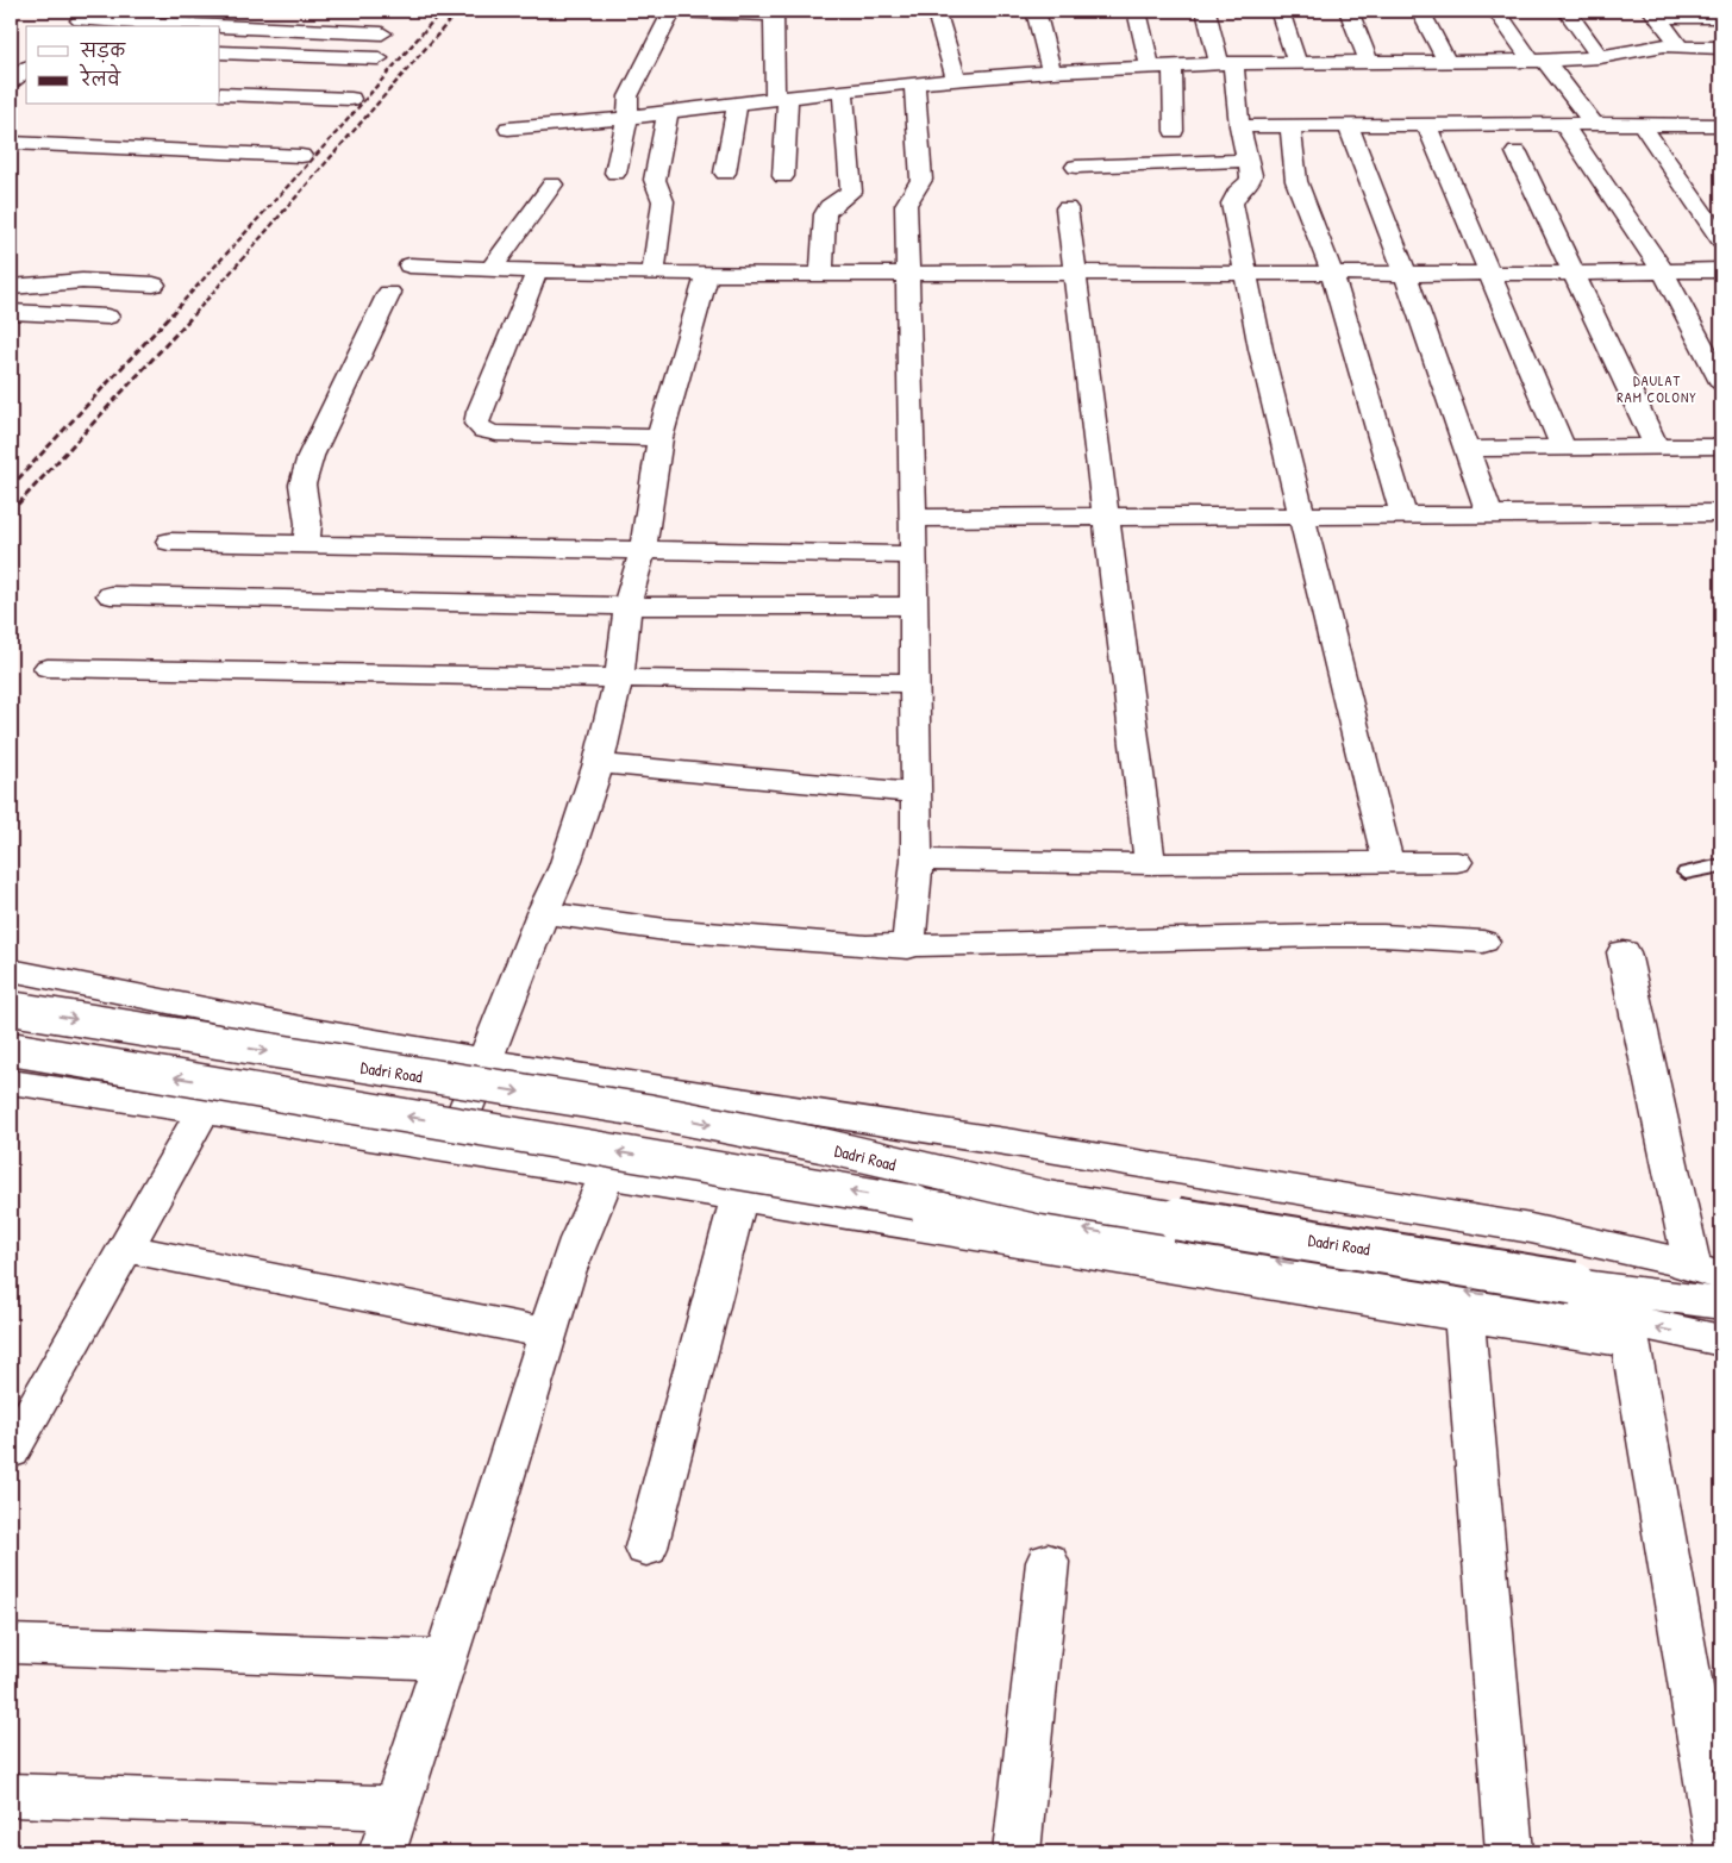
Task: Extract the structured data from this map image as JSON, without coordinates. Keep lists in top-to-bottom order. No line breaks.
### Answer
{"streets":{"street":["Dadri Road"]},"districts":["DAULAT RAM COLONY"],"legend":["सड़क","रेलवे"]}
